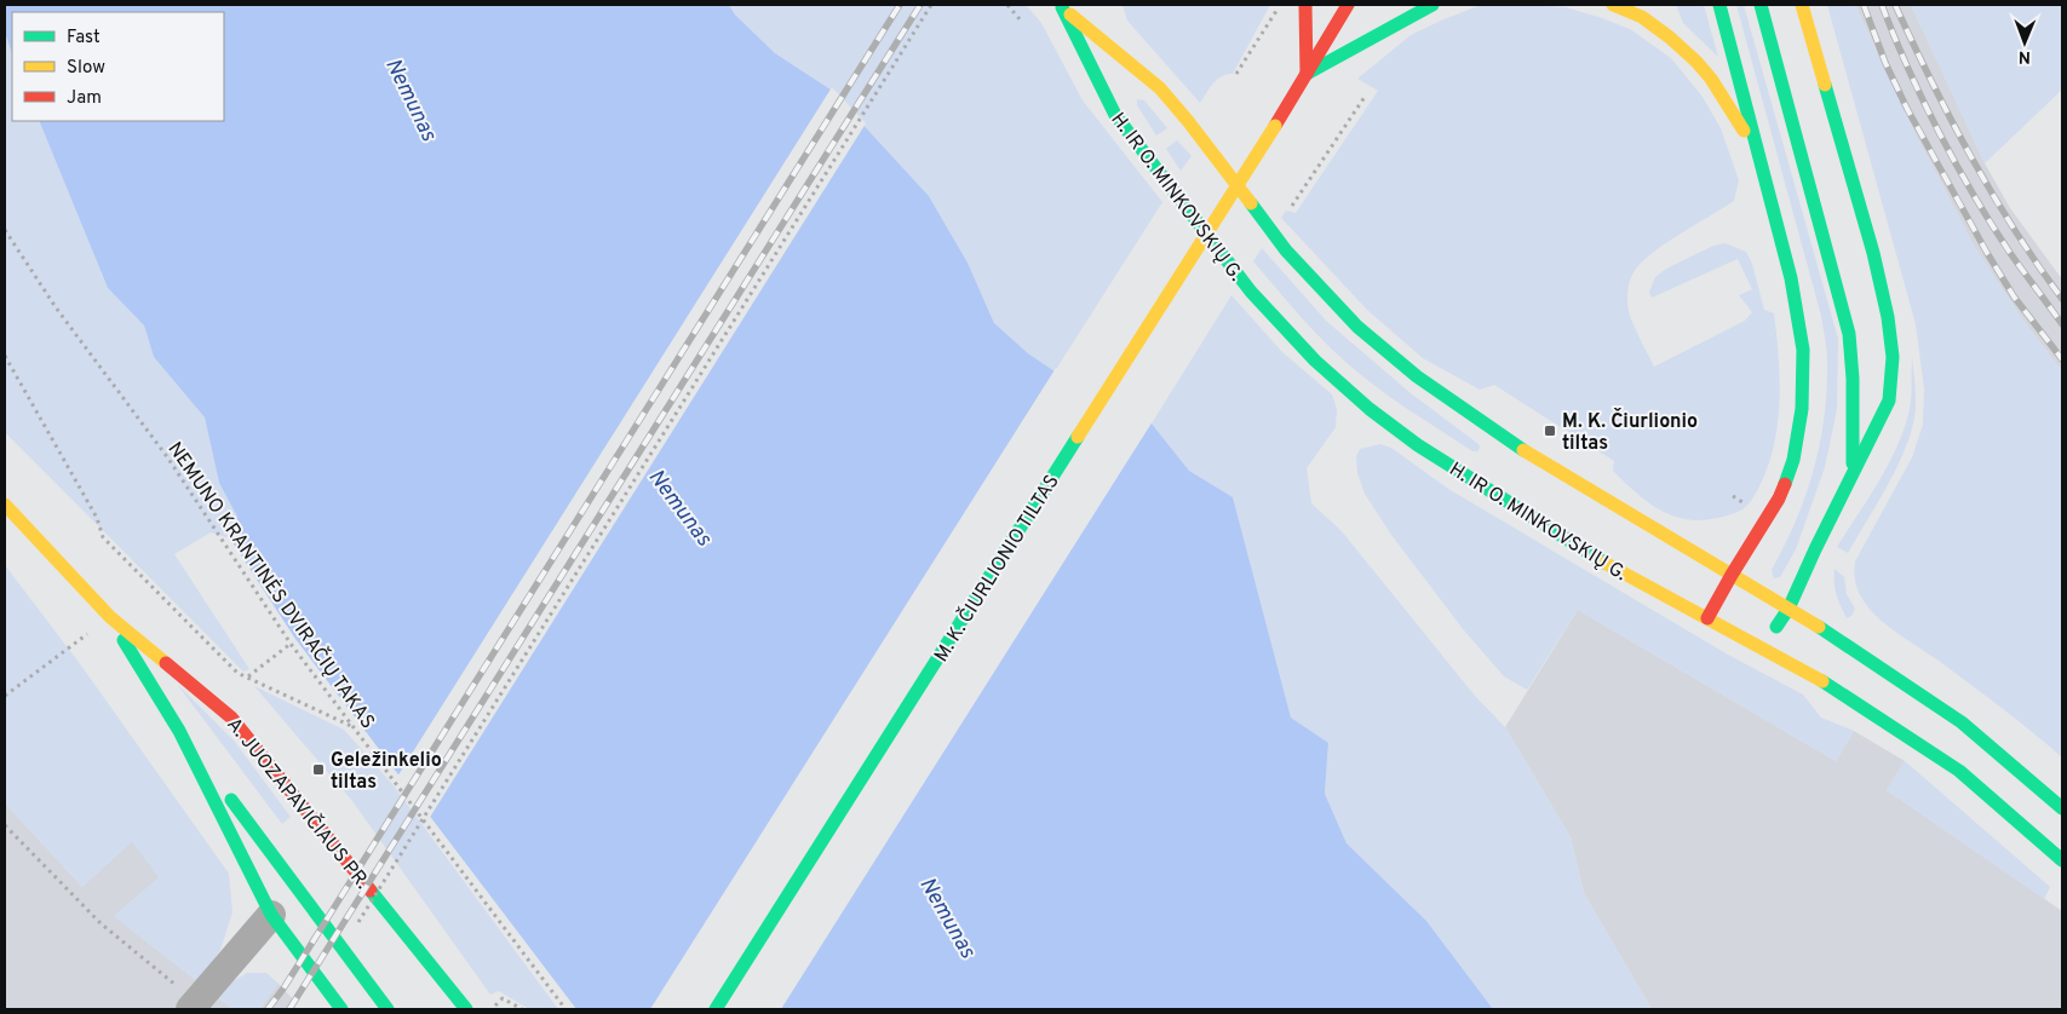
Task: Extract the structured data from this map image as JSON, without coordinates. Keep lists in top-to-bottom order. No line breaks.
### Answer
{"streets":{"main road":["H. IR O. MINKOVSKIŲ G.","M. K. ČIURLIONIO TILTAS","A. JUOZAPAVIČIAUS PR."],"path":["NEMUNO KRANTINĖS DVIRAČIŲ TAKAS"]},"water":["Nemunas"],"places":{"transit":["M. K. Čiurlionio tiltas","Geležinkelio tiltas"]},"legend":["Fast","Slow","Jam"],"north":"bottom"}
